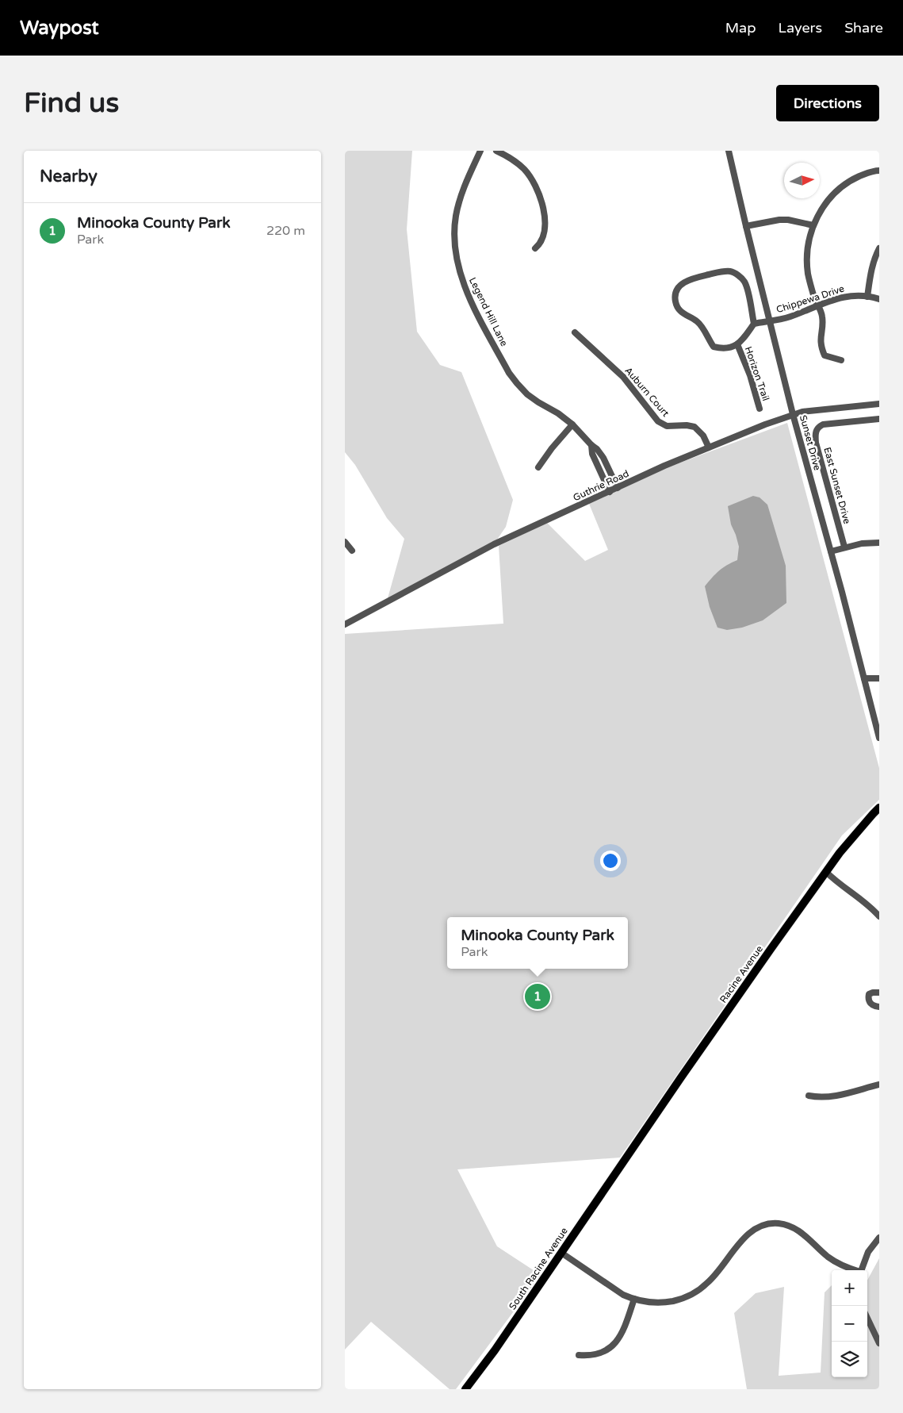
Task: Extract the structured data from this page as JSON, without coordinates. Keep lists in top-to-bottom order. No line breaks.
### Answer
{"streets":{"main road":["Racine Avenue","South Racine Avenue"],"street":["Chippewa Drive","Legend Hill Lane","Horizon Trail","Auburn Court","Sunset Drive","Guthrie Road","East Sunset Drive"]},"crossings":[["Chippewa Drive","Sunset Drive"],["Legend Hill Lane","Guthrie Road"],["Auburn Court","Guthrie Road"],["Sunset Drive","Guthrie Road"],["Racine Avenue","South Racine Avenue"]],"north":"right","page":{"header":"Waypost","nav":["Map","Layers","Share"],"buttons":"Directions","title":"Find us","heading":"Nearby","list":[{"mark":"1","name":"Minooka County Park","note":"Park","value":"220 m"}],"popup":["Minooka County Park","Park"],"pins":"1","map_buttons":["+","−"]}}
